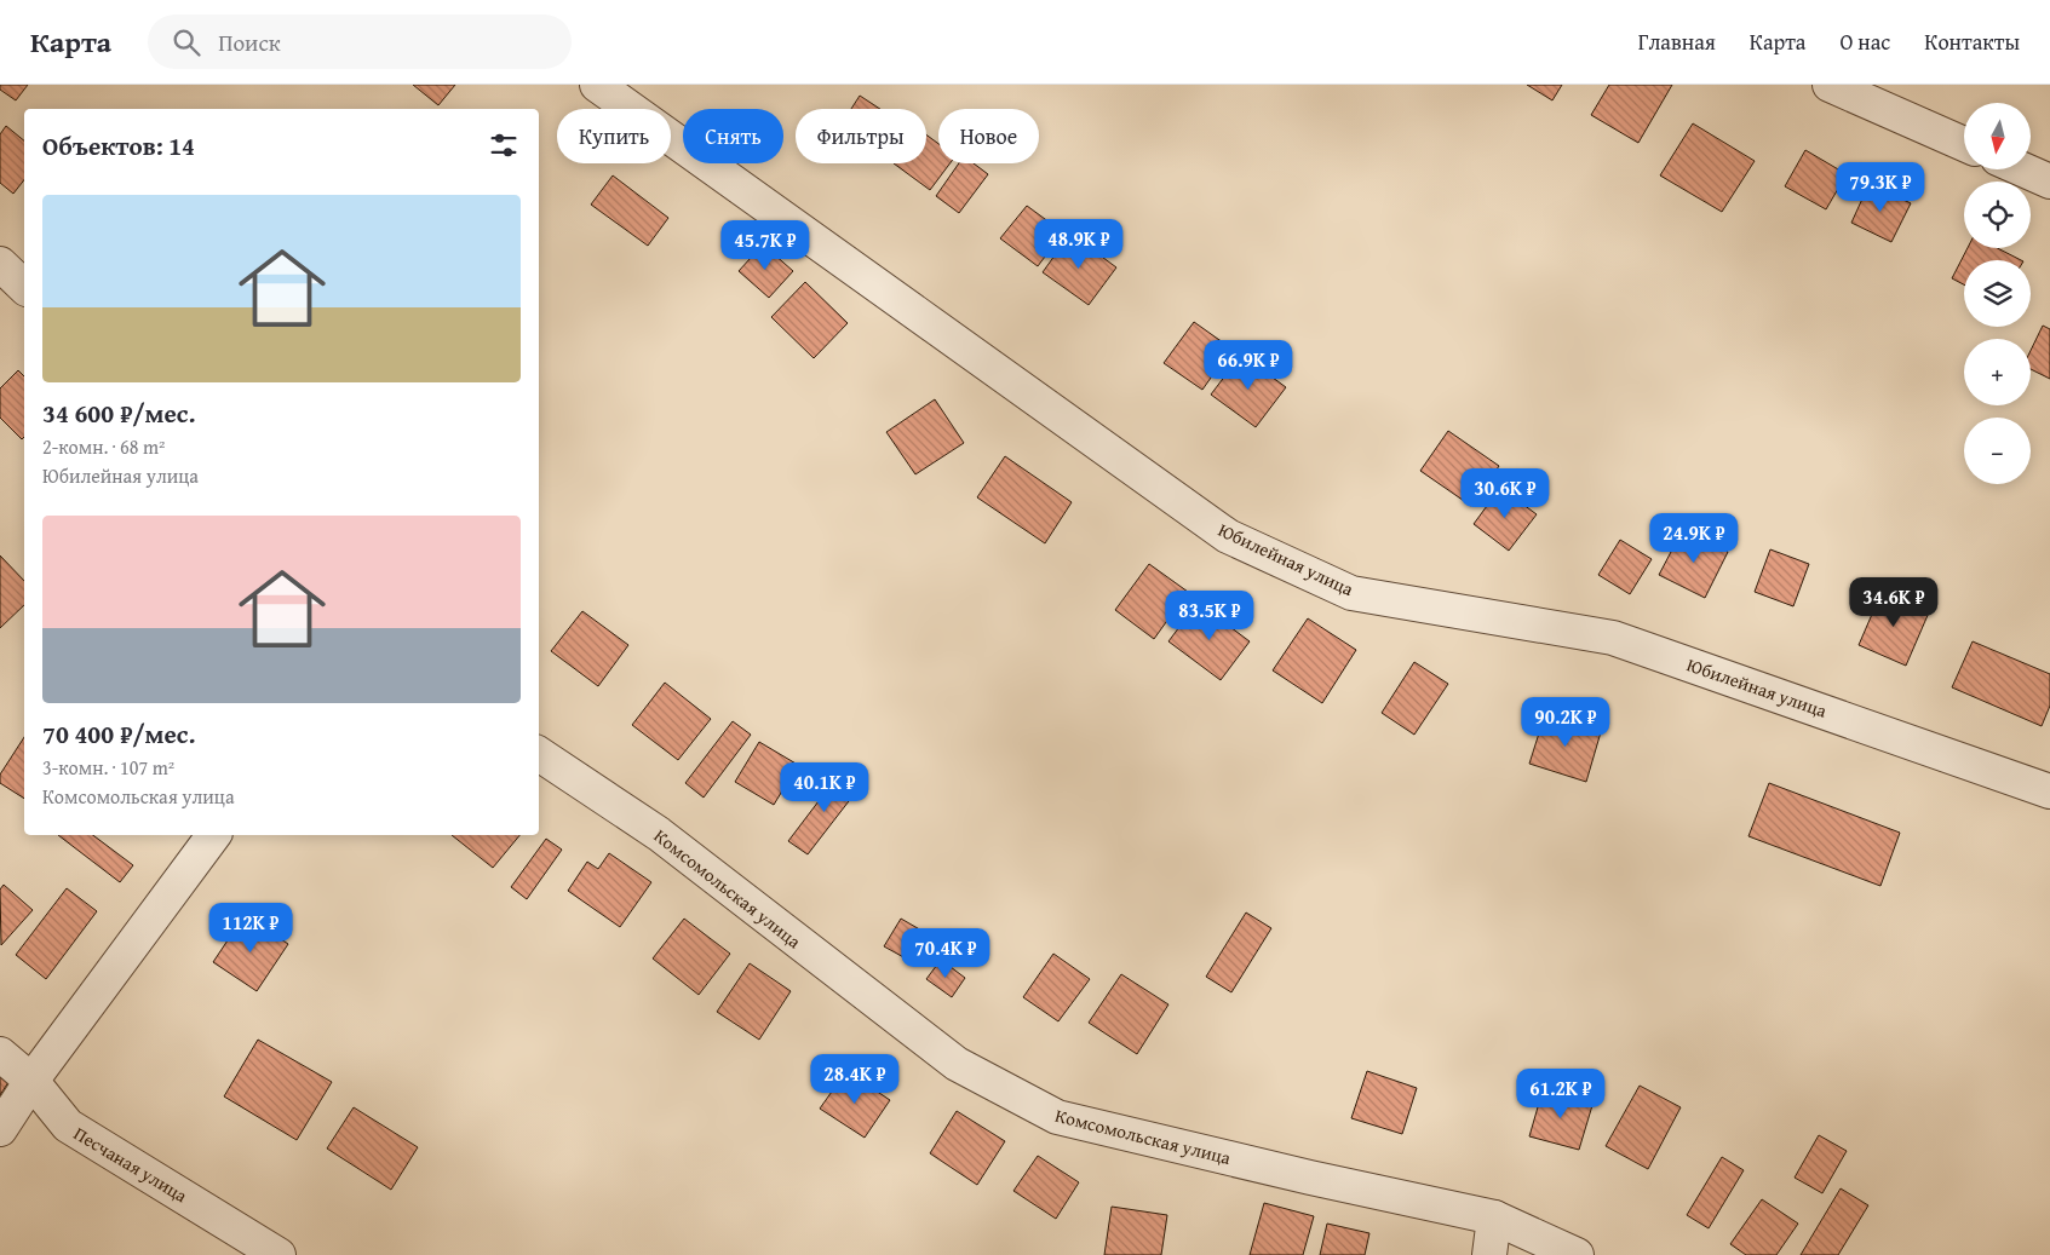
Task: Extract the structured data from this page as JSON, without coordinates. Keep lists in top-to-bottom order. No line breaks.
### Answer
{"streets":{"street":["Юбилейная улица","Комсомольская улица","Песчаная улица"]},"north":"bottom","page":{"header":"Карта","search":"Поиск","nav":["Главная","Карта","О нас","Контакты"],"map_buttons":["+","−"],"chip":["Купить","Снять","Фильтры","Новое"],"heading":"Объектов: 14","price":["79.3K ₽","48.9K ₽","45.7K ₽","66.9K ₽","30.6K ₽","24.9K ₽","34.6K ₽","83.5K ₽","90.2K ₽","40.1K ₽","112K ₽","70.4K ₽","28.4K ₽","61.2K ₽"],"list":[{"name":"34 600 ₽/мес.","note":"2-комн. · 68 m² · Юбилейная улица"},{"name":"70 400 ₽/мес.","note":"3-комн. · 107 m² · Комсомольская улица"}]}}
